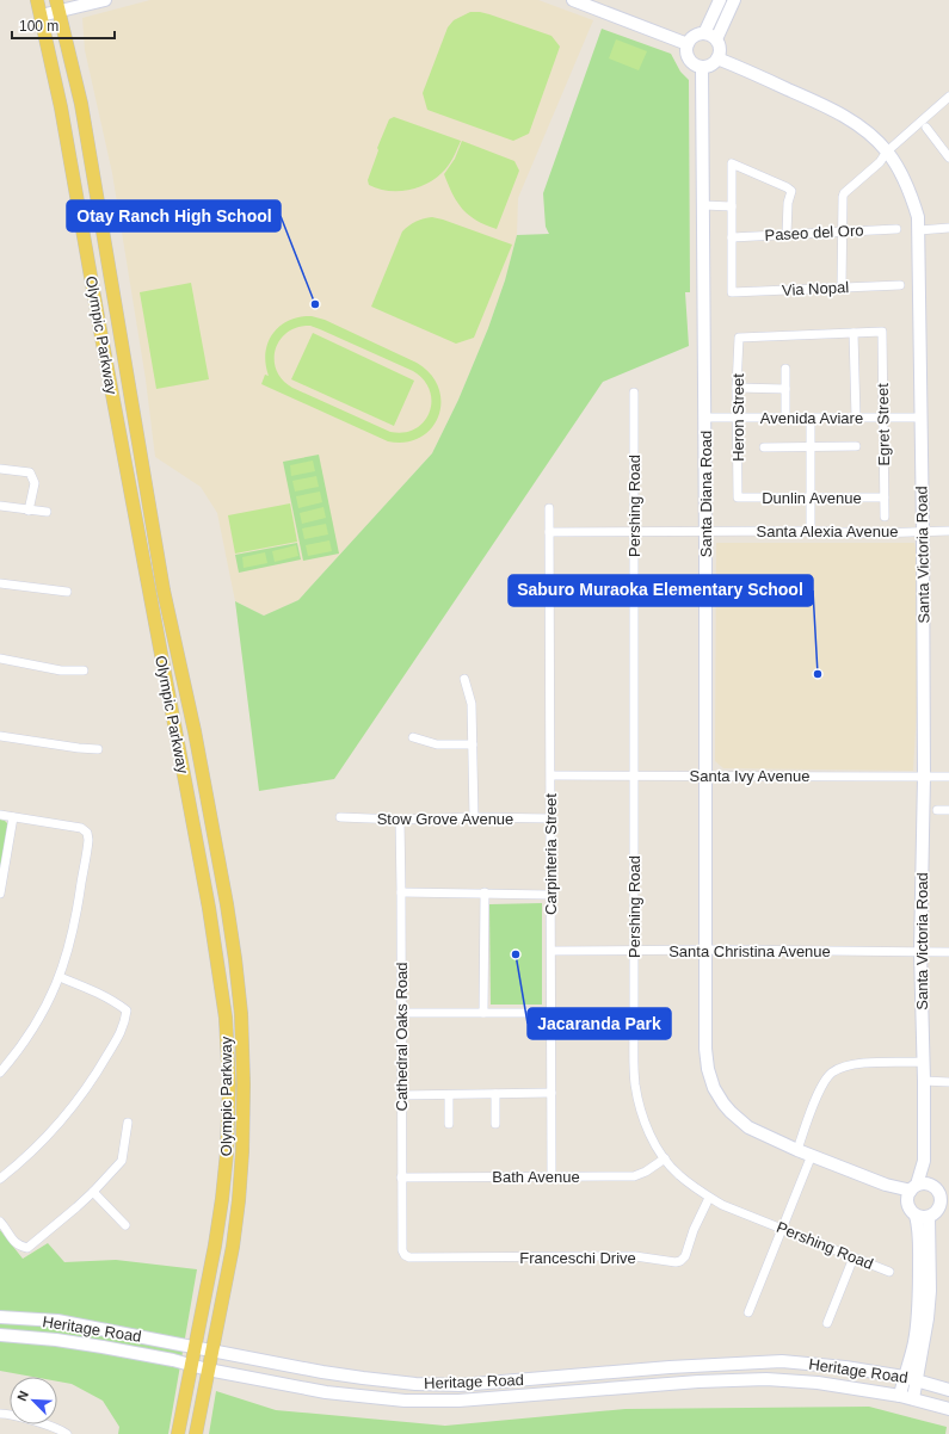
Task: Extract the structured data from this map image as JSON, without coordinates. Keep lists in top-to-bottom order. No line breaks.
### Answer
{"streets":{"main road":["Olympic Parkway"],"street":["Paseo del Oro","Via Nopal","Heron Street","Avenida Aviare","Egret Street","Santa Diana Road","Dunlin Avenue","Pershing Road","Santa Alexia Avenue","Santa Victoria Road","Santa Ivy Avenue","Stow Grove Avenue","Carpinteria Street","Santa Christina Avenue","Cathedral Oaks Road","Bath Avenue","Franceschi Drive","Heritage Road"]},"crossings":[["Paseo del Oro","Via Nopal"],["Olympic Parkway","Heritage Road"],["Heron Street","Avenida Aviare"],["Heron Street","Egret Street"],["Heron Street","Dunlin Avenue"],["Avenida Aviare","Egret Street"],["Avenida Aviare","Santa Diana Road"],["Avenida Aviare","Santa Victoria Road"],["Egret Street","Dunlin Avenue"],["Santa Diana Road","Santa Alexia Avenue"],["Santa Diana Road","Santa Victoria Road"],["Santa Diana Road","Santa Ivy Avenue"],["Santa Diana Road","Santa Christina Avenue"],["Pershing Road","Santa Ivy Avenue"],["Pershing Road","Santa Christina Avenue"],["Pershing Road","Bath Avenue"],["Pershing Road","Franceschi Drive"],["Santa Alexia Avenue","Santa Victoria Road"],["Santa Victoria Road","Santa Ivy Avenue"],["Santa Victoria Road","Santa Christina Avenue"],["Santa Ivy Avenue","Carpinteria Street"],["Stow Grove Avenue","Carpinteria Street"],["Stow Grove Avenue","Cathedral Oaks Road"],["Carpinteria Street","Santa Christina Avenue"],["Carpinteria Street","Bath Avenue"],["Cathedral Oaks Road","Bath Avenue"],["Cathedral Oaks Road","Franceschi Drive"]],"places":["Otay Ranch High School","Saburo Muraoka Elementary School","Jacaranda Park"],"scale_bar":"100 m","north":"top left"}
